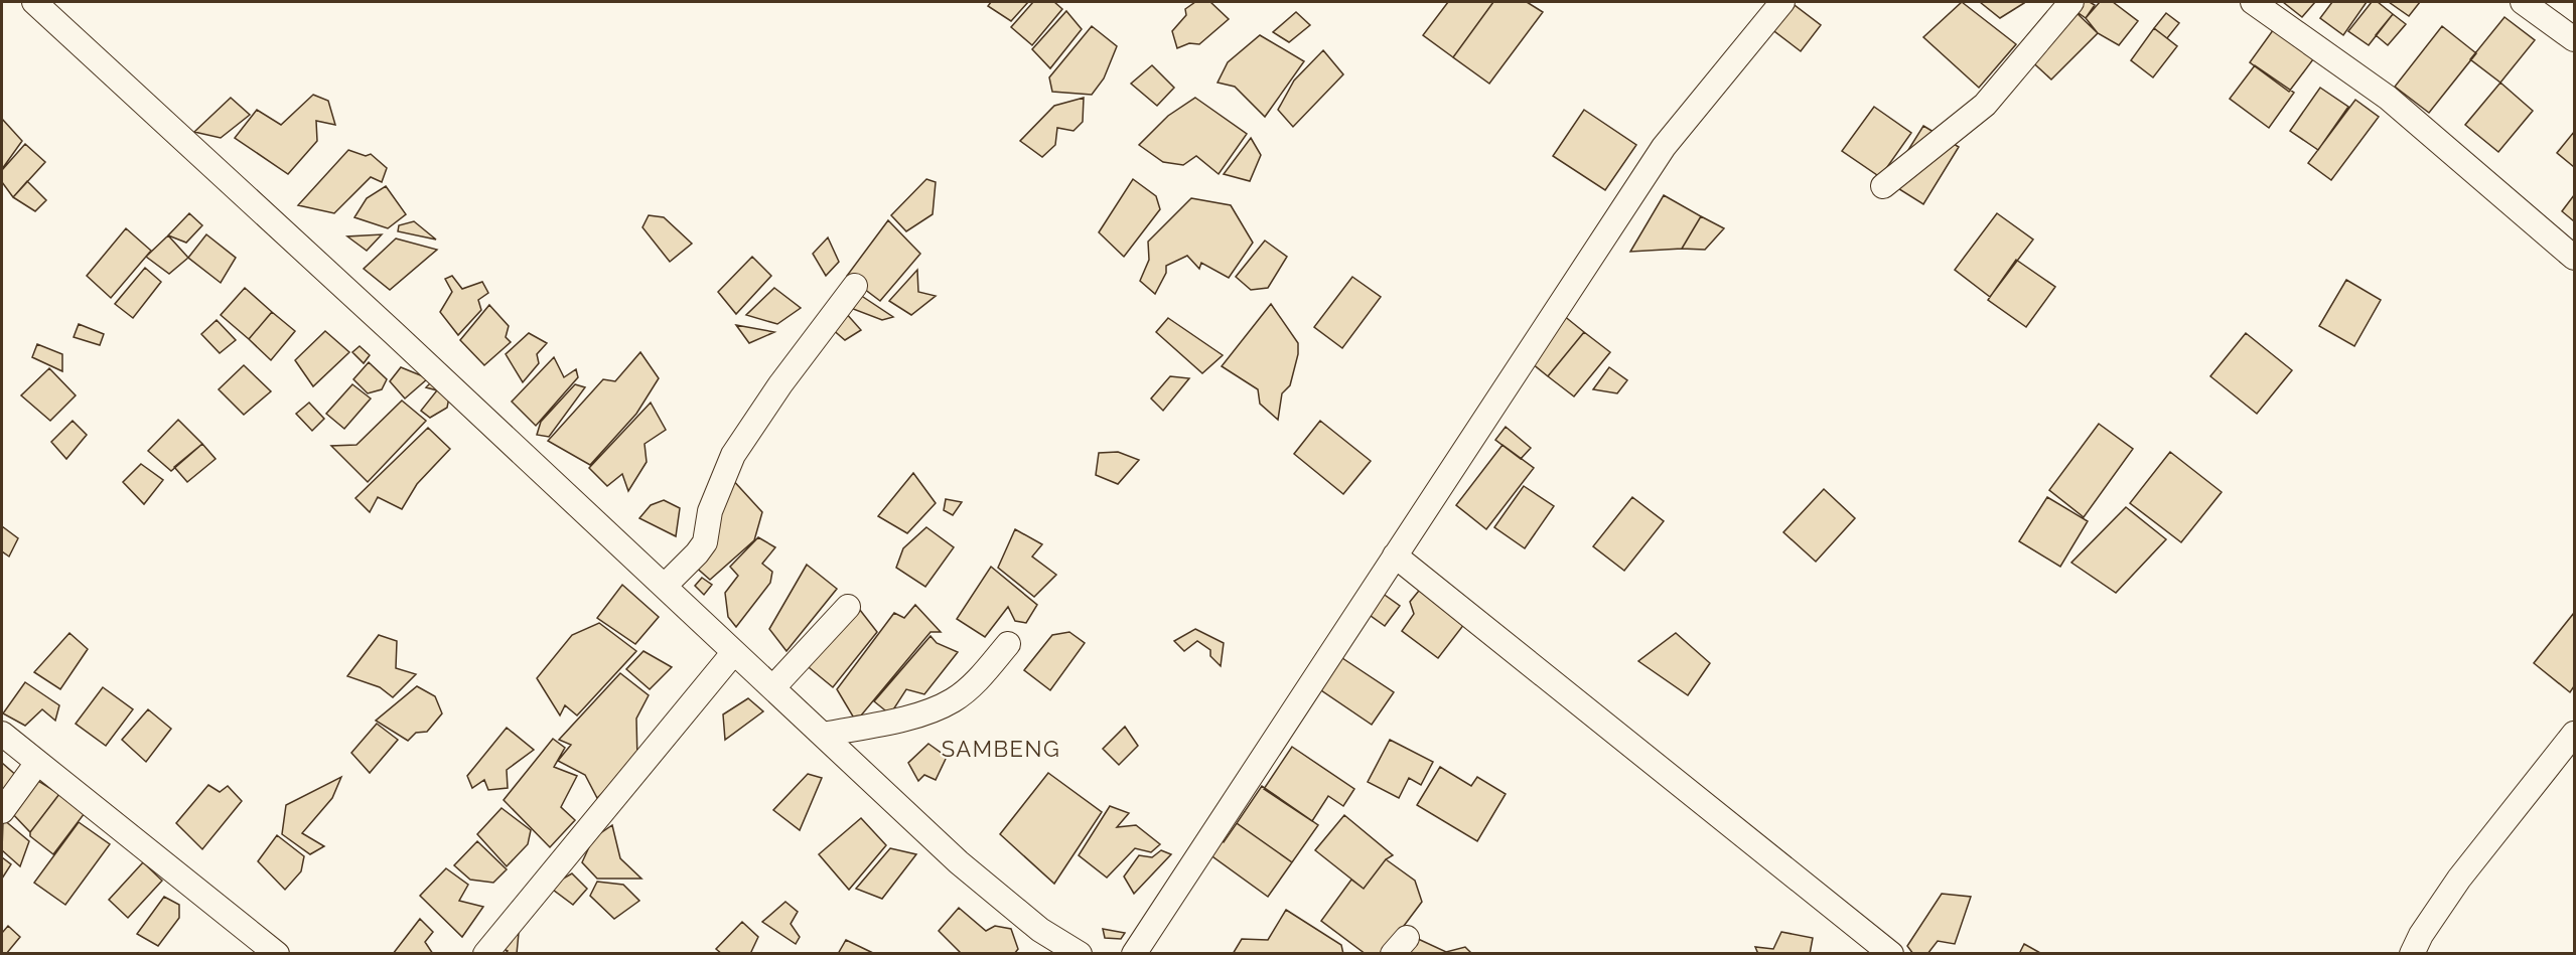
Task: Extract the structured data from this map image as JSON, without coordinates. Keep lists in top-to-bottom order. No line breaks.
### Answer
{"districts":["SAMBENG"]}
